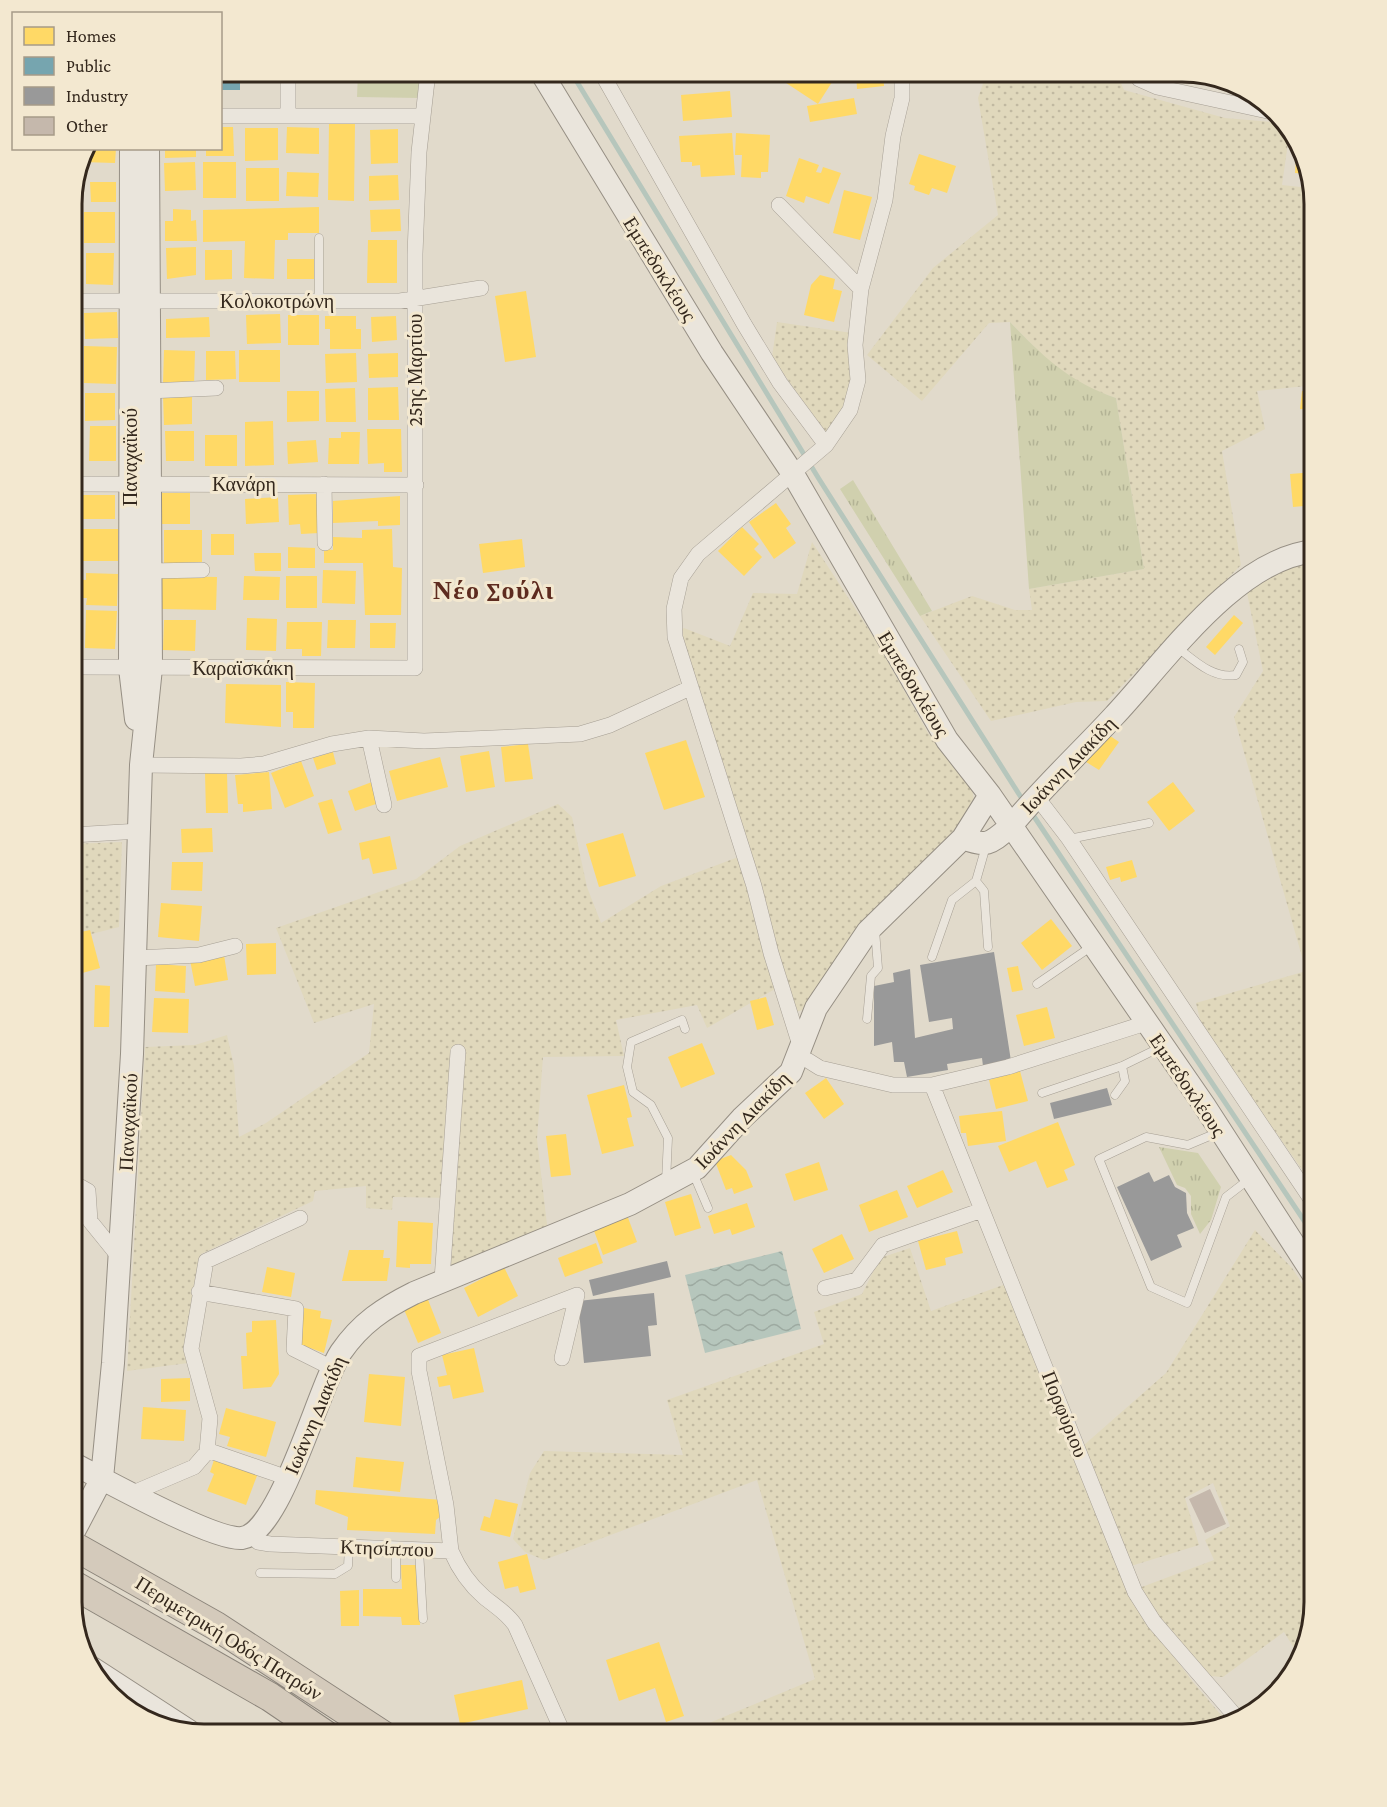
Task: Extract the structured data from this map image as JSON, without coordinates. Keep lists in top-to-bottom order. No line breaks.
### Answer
{"streets":{"highway":["Περιμετρική Οδός Πατρών"],"street":["Εμπεδοκλέους","Κολοκοτρώνη","25ης Μαρτίου","Παναχαϊκού","Κανάρη","Καραϊσκάκη","Ιωάννη Διακίδη","Πορφύριου","Κτησίππου"]},"crossings":[["Εμπεδοκλέους","Ιωάννη Διακίδη"],["Κολοκοτρώνη","25ης Μαρτίου"],["Κολοκοτρώνη","Παναχαϊκού"],["25ης Μαρτίου","Κανάρη"],["25ης Μαρτίου","Καραϊσκάκη"],["Παναχαϊκού","Κανάρη"],["Παναχαϊκού","Καραϊσκάκη"],["Ιωάννη Διακίδη","Κτησίππου"]],"districts":["Νέο Σούλι"],"legend":["Homes","Public","Industry","Other"]}
